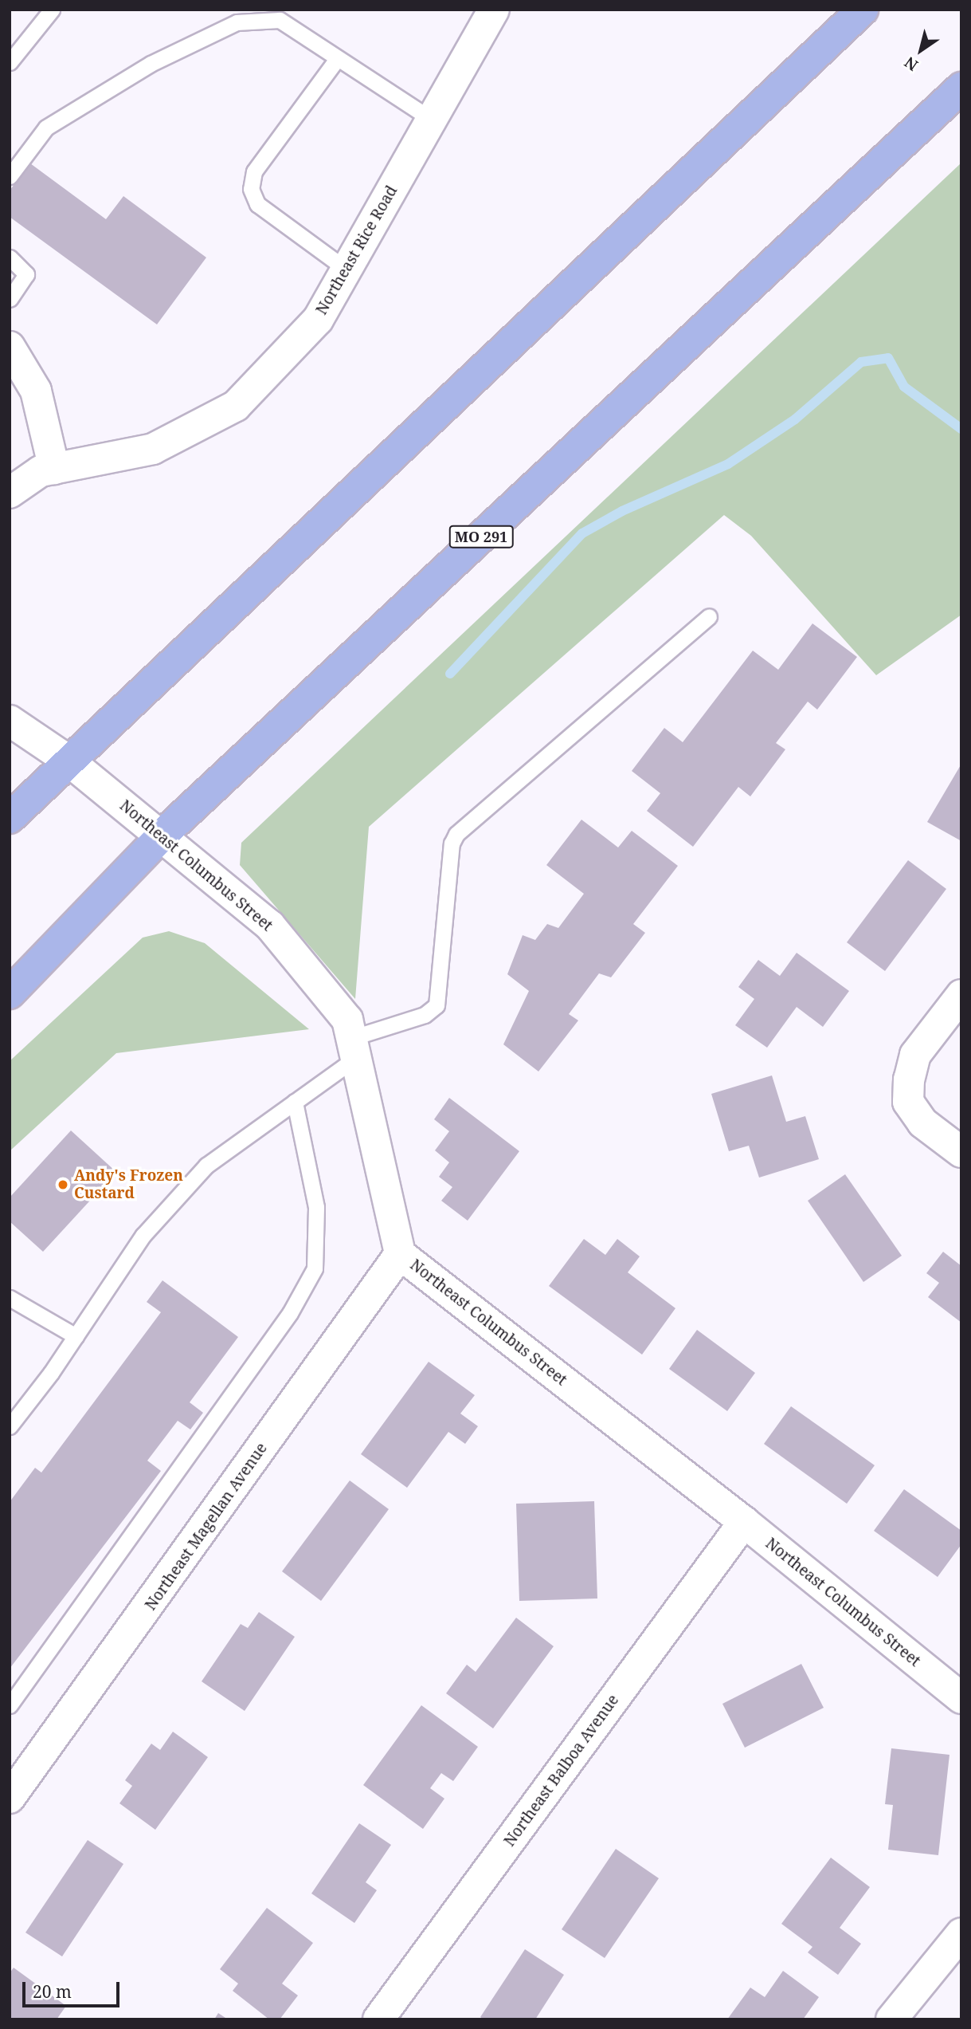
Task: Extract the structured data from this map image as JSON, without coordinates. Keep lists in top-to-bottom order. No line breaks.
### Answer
{"streets":{"main road":["MO 291"],"street":["Northeast Rice Road","Northeast Columbus Street","Northeast Magellan Avenue","Northeast Balboa Avenue"]},"crossings":[["MO 291","Northeast Columbus Street"],["Northeast Columbus Street","Northeast Magellan Avenue"],["Northeast Columbus Street","Northeast Balboa Avenue"]],"places":["Andy's Frozen Custard"],"scale_bar":"20 m","north":"bottom left"}
